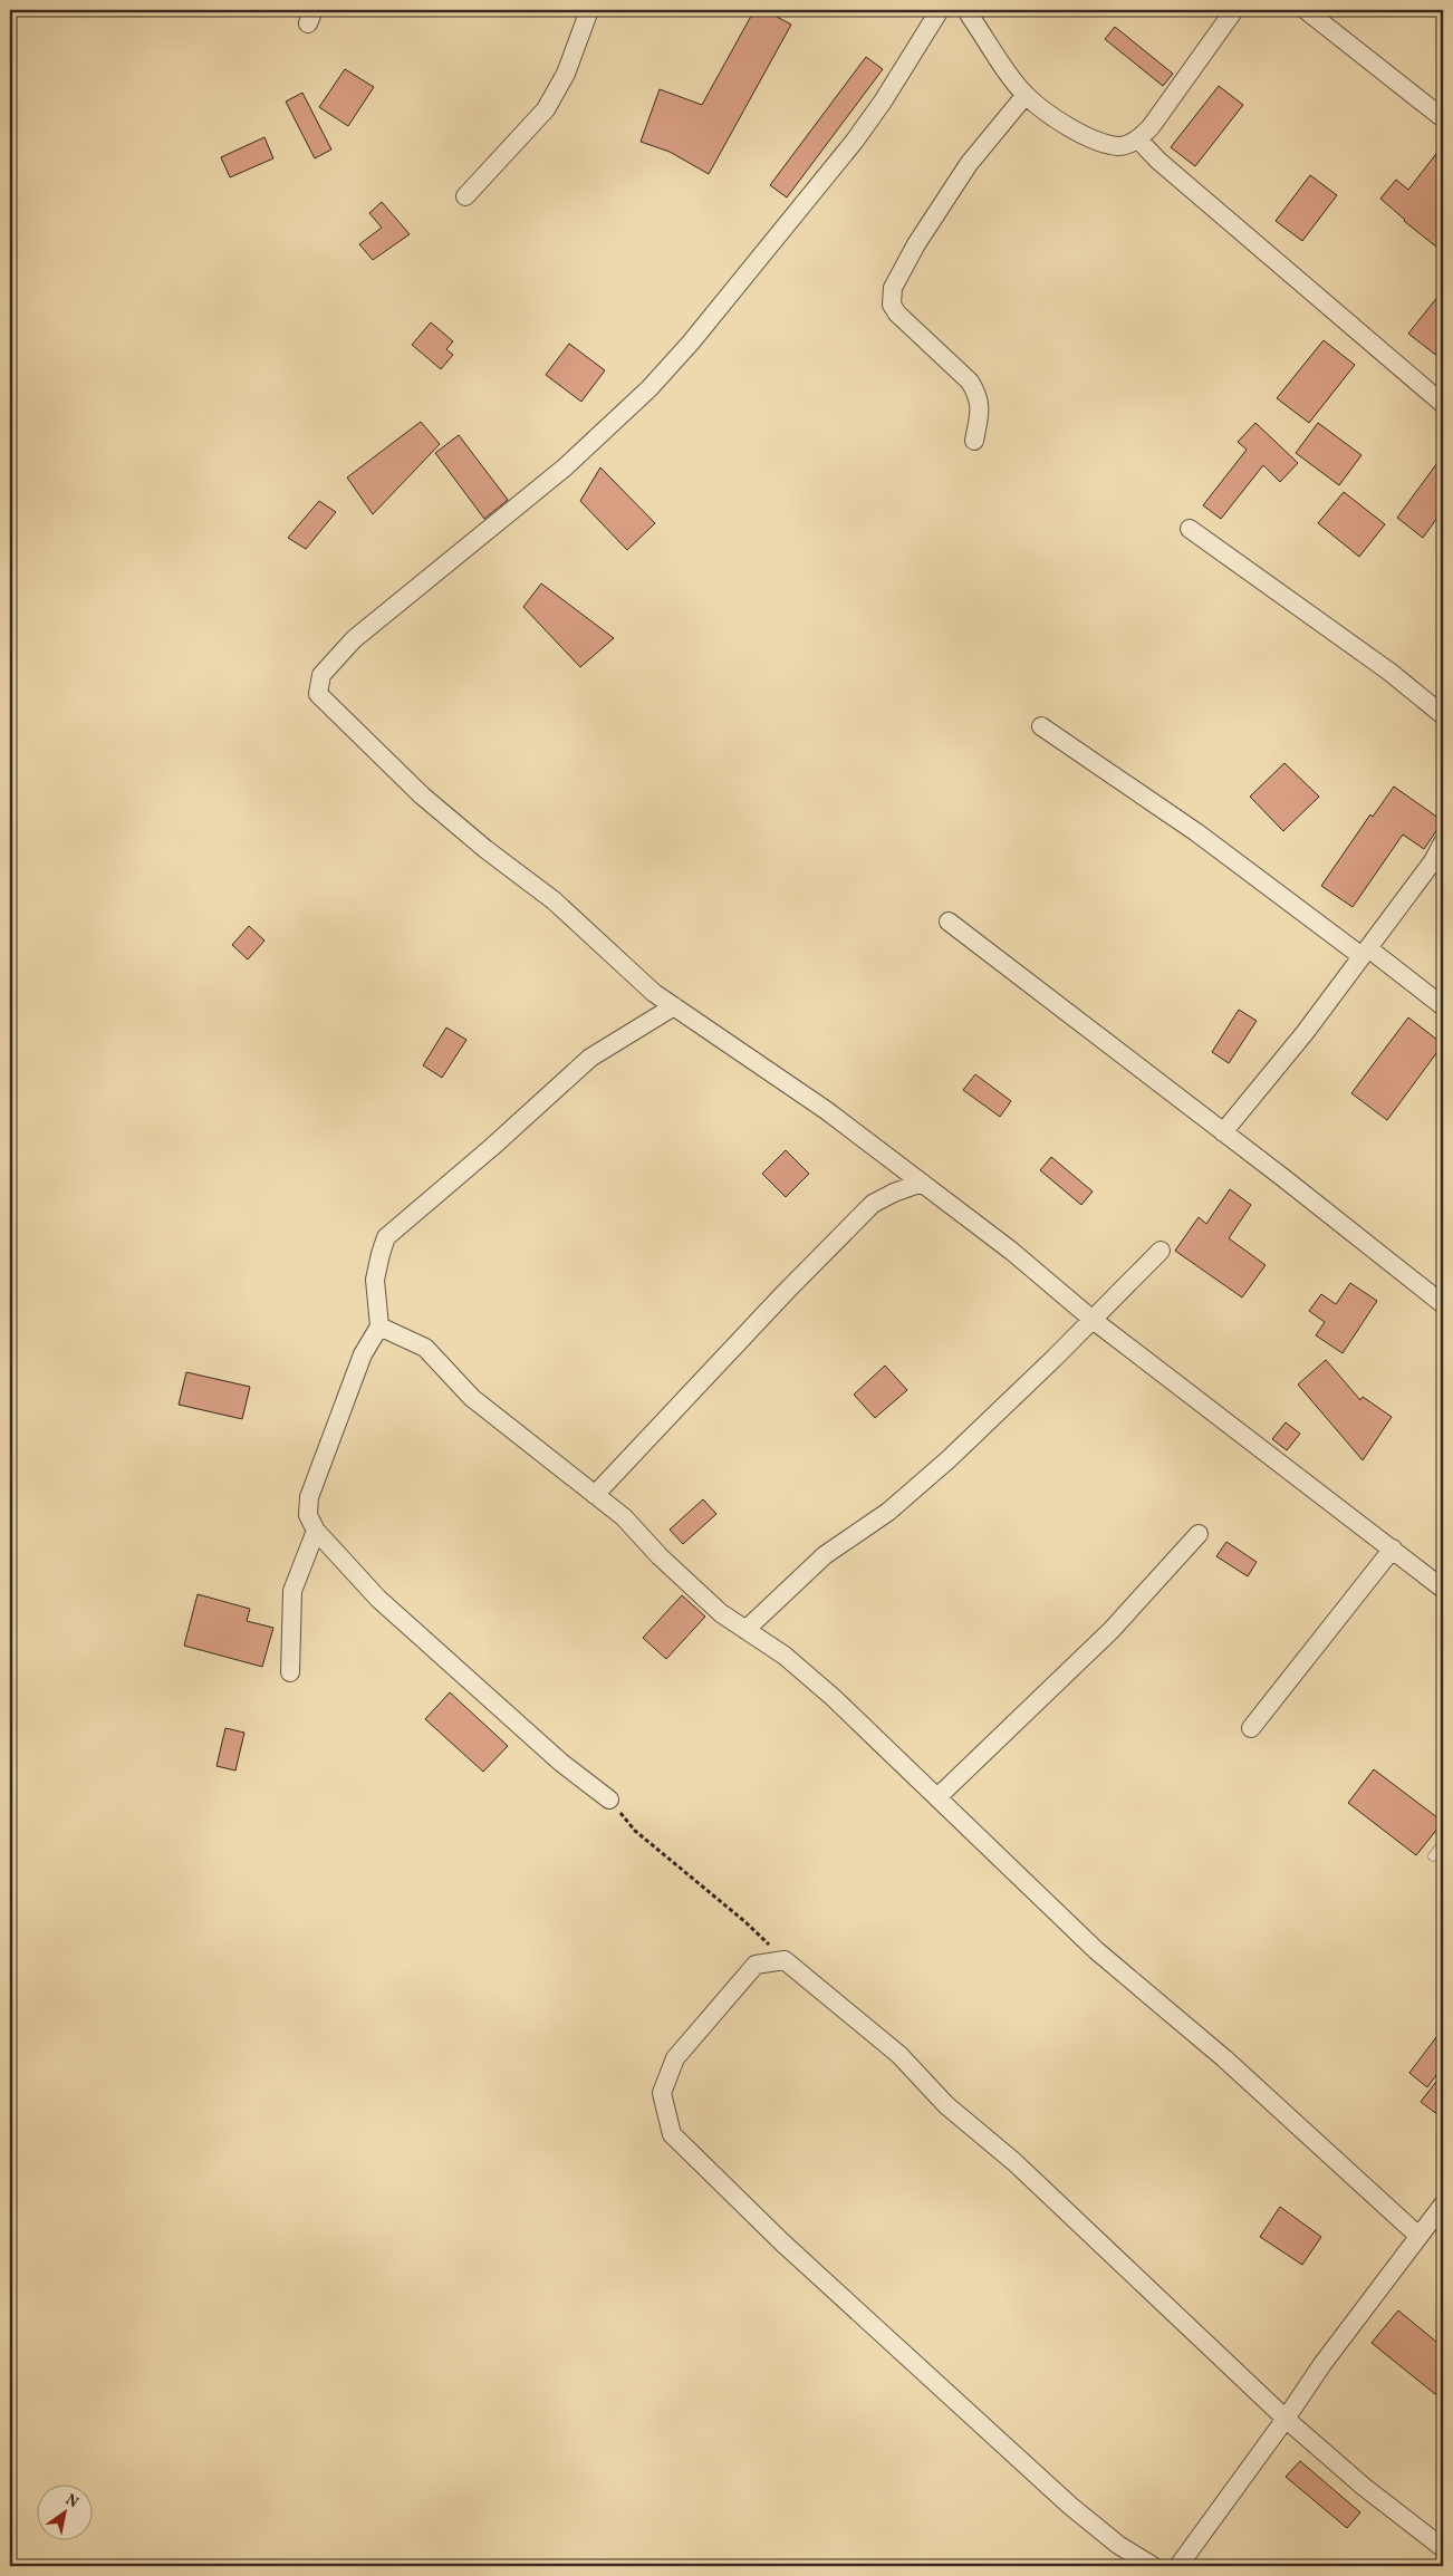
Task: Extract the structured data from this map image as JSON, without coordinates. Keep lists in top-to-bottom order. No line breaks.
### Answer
{"north":"top right"}
